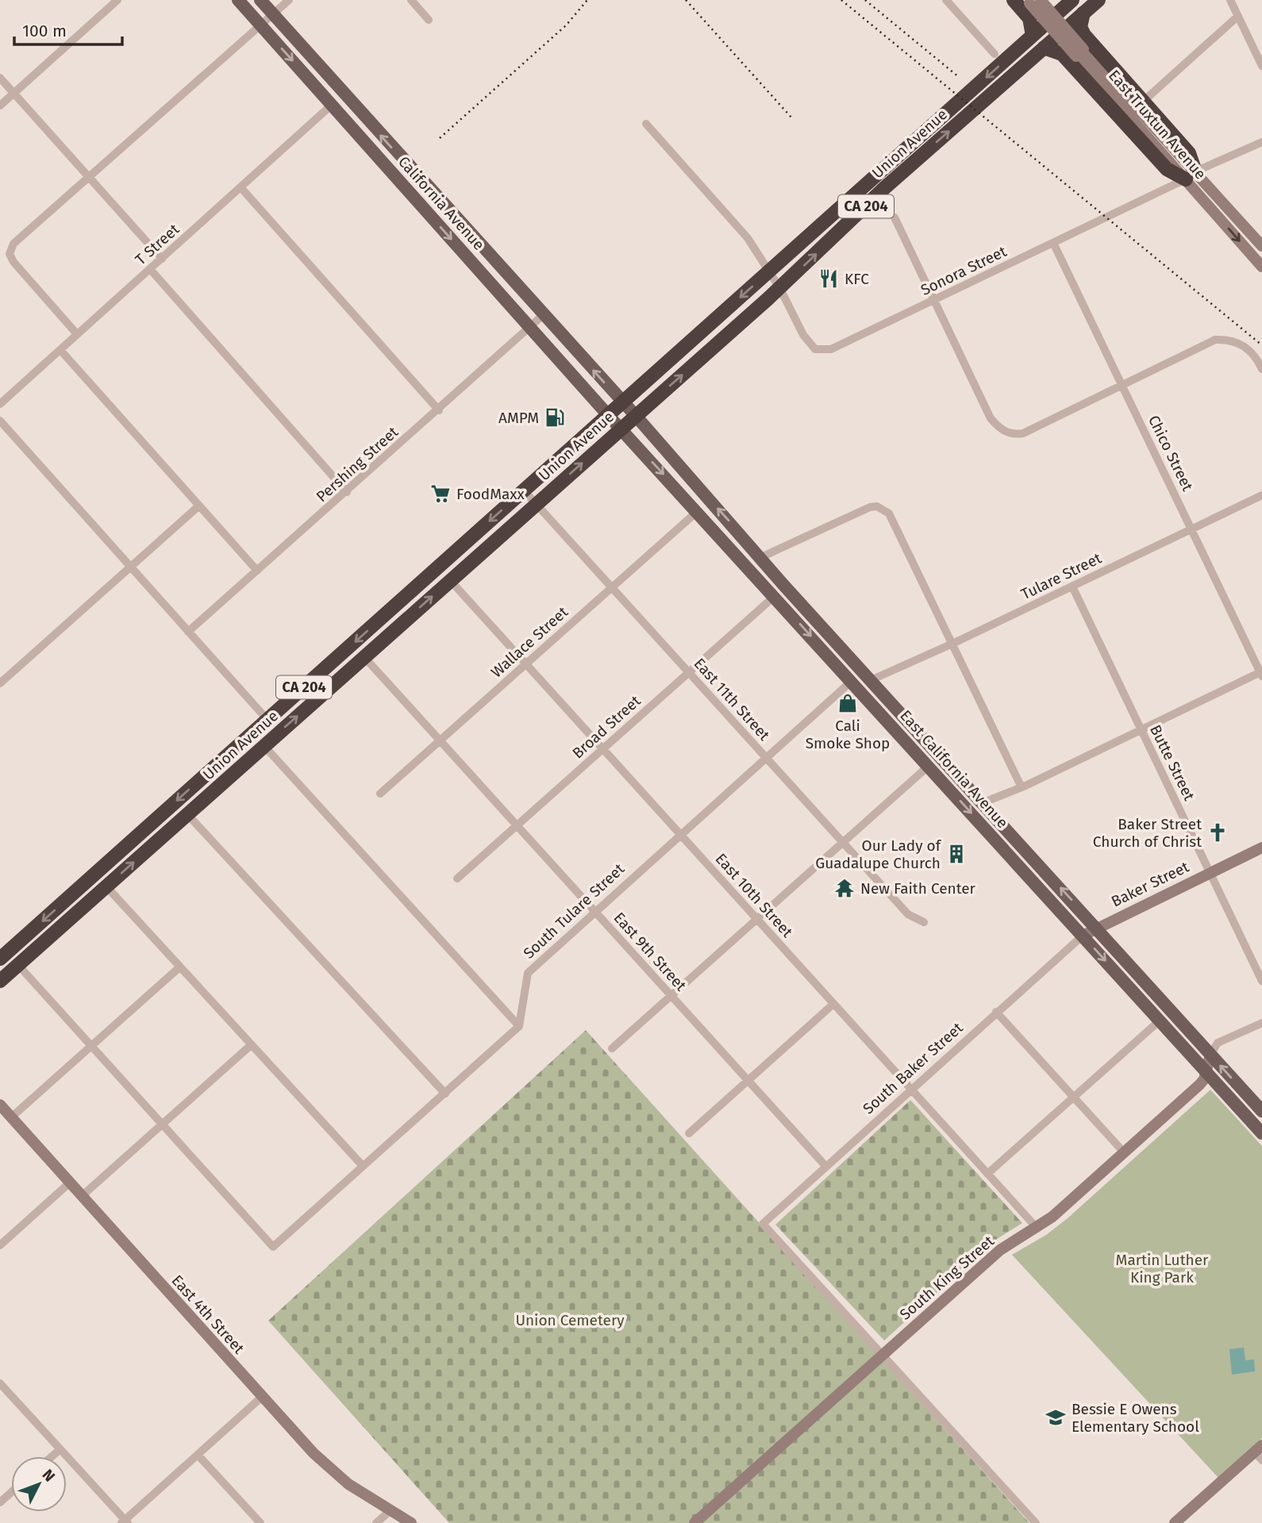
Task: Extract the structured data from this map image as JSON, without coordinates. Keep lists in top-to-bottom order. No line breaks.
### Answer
{"streets":{"highway":["Union Avenue","CA 204"],"main road":["California Avenue","East California Avenue"],"street":["East Truxtun Avenue","T Street","Sonora Street","Chico Street","Pershing Street","Tulare Street","Wallace Street","East 11th Street","Broad Street","Butte Street","Baker Street","East 10th Street","South Tulare Street","East 9th Street","South Baker Street","South King Street","East 4th Street"]},"crossings":[["East Truxtun Avenue","Sonora Street"],["Union Avenue","California Avenue"],["Union Avenue","Sonora Street"],["Union Avenue","East 11th Street"],["Union Avenue","East California Avenue"],["Union Avenue","East 10th Street"],["Union Avenue","East 9th Street"],["California Avenue","T Street"],["California Avenue","Pershing Street"],["California Avenue","East California Avenue"],["Sonora Street","Chico Street"],["Chico Street","Tulare Street"],["Tulare Street","Butte Street"],["Tulare Street","East California Avenue"],["Wallace Street","East 11th Street"],["Wallace Street","East California Avenue"],["Wallace Street","East 10th Street"],["Wallace Street","East 9th Street"],["East 11th Street","Broad Street"],["East 11th Street","South Tulare Street"],["Broad Street","East California Avenue"],["Broad Street","East 10th Street"],["Broad Street","East 9th Street"],["Butte Street","Baker Street"],["East California Avenue","Baker Street"],["East California Avenue","South Tulare Street"],["East California Avenue","South Baker Street"],["East California Avenue","South King Street"],["Baker Street","South Baker Street"],["East 10th Street","South Tulare Street"],["East 10th Street","South Baker Street"],["East 10th Street","South King Street"],["South Tulare Street","East 9th Street"],["East 9th Street","South Baker Street"],["South Baker Street","South King Street"]],"parks":["Martin Luther King Park","Union Cemetery"],"places":{"restaurant":["KFC"],"fuel station":["AMPM"],"supermarket":["FoodMaxx"],"shop":["Cali Smoke Shop"],"church":["Baker Street Church of Christ"],"building":["Our Lady of Guadalupe Church"],"temple":["New Faith Center"],"school or university":["Bessie E Owens Elementary School"]},"scale_bar":"100 m","north":"top right"}
